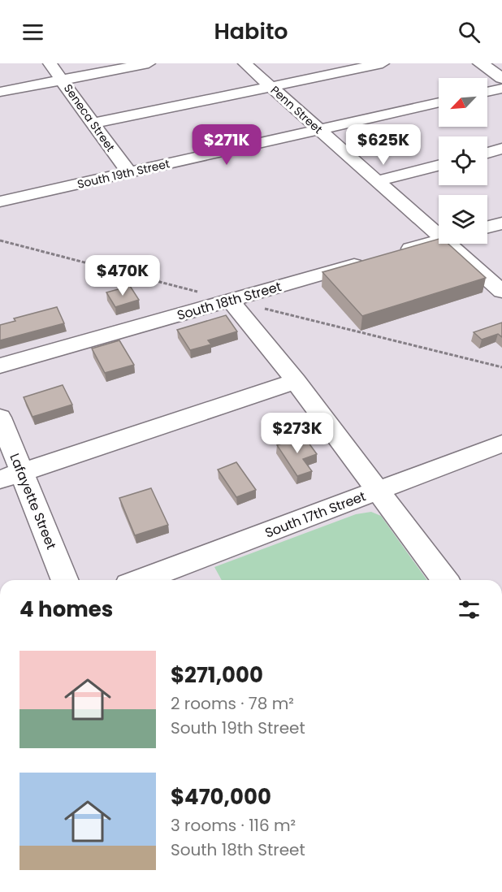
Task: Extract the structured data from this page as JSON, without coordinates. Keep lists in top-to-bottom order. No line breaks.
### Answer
{"streets":{"street":["Penn Street","Seneca Street","South 19th Street","South 18th Street","Lafayette Street","South 17th Street"]},"crossings":[["Penn Street","South 19th Street"],["Seneca Street","South 19th Street"]],"north":"bottom left","page":{"header":"Habito","price":["$271K","$625K","$470K","$273K"],"heading":"4 homes","list":[{"name":"$271,000","note":"2 rooms · 78 m² · South 19th Street"},{"name":"$470,000","note":"3 rooms · 116 m² · South 18th Street"}]}}
